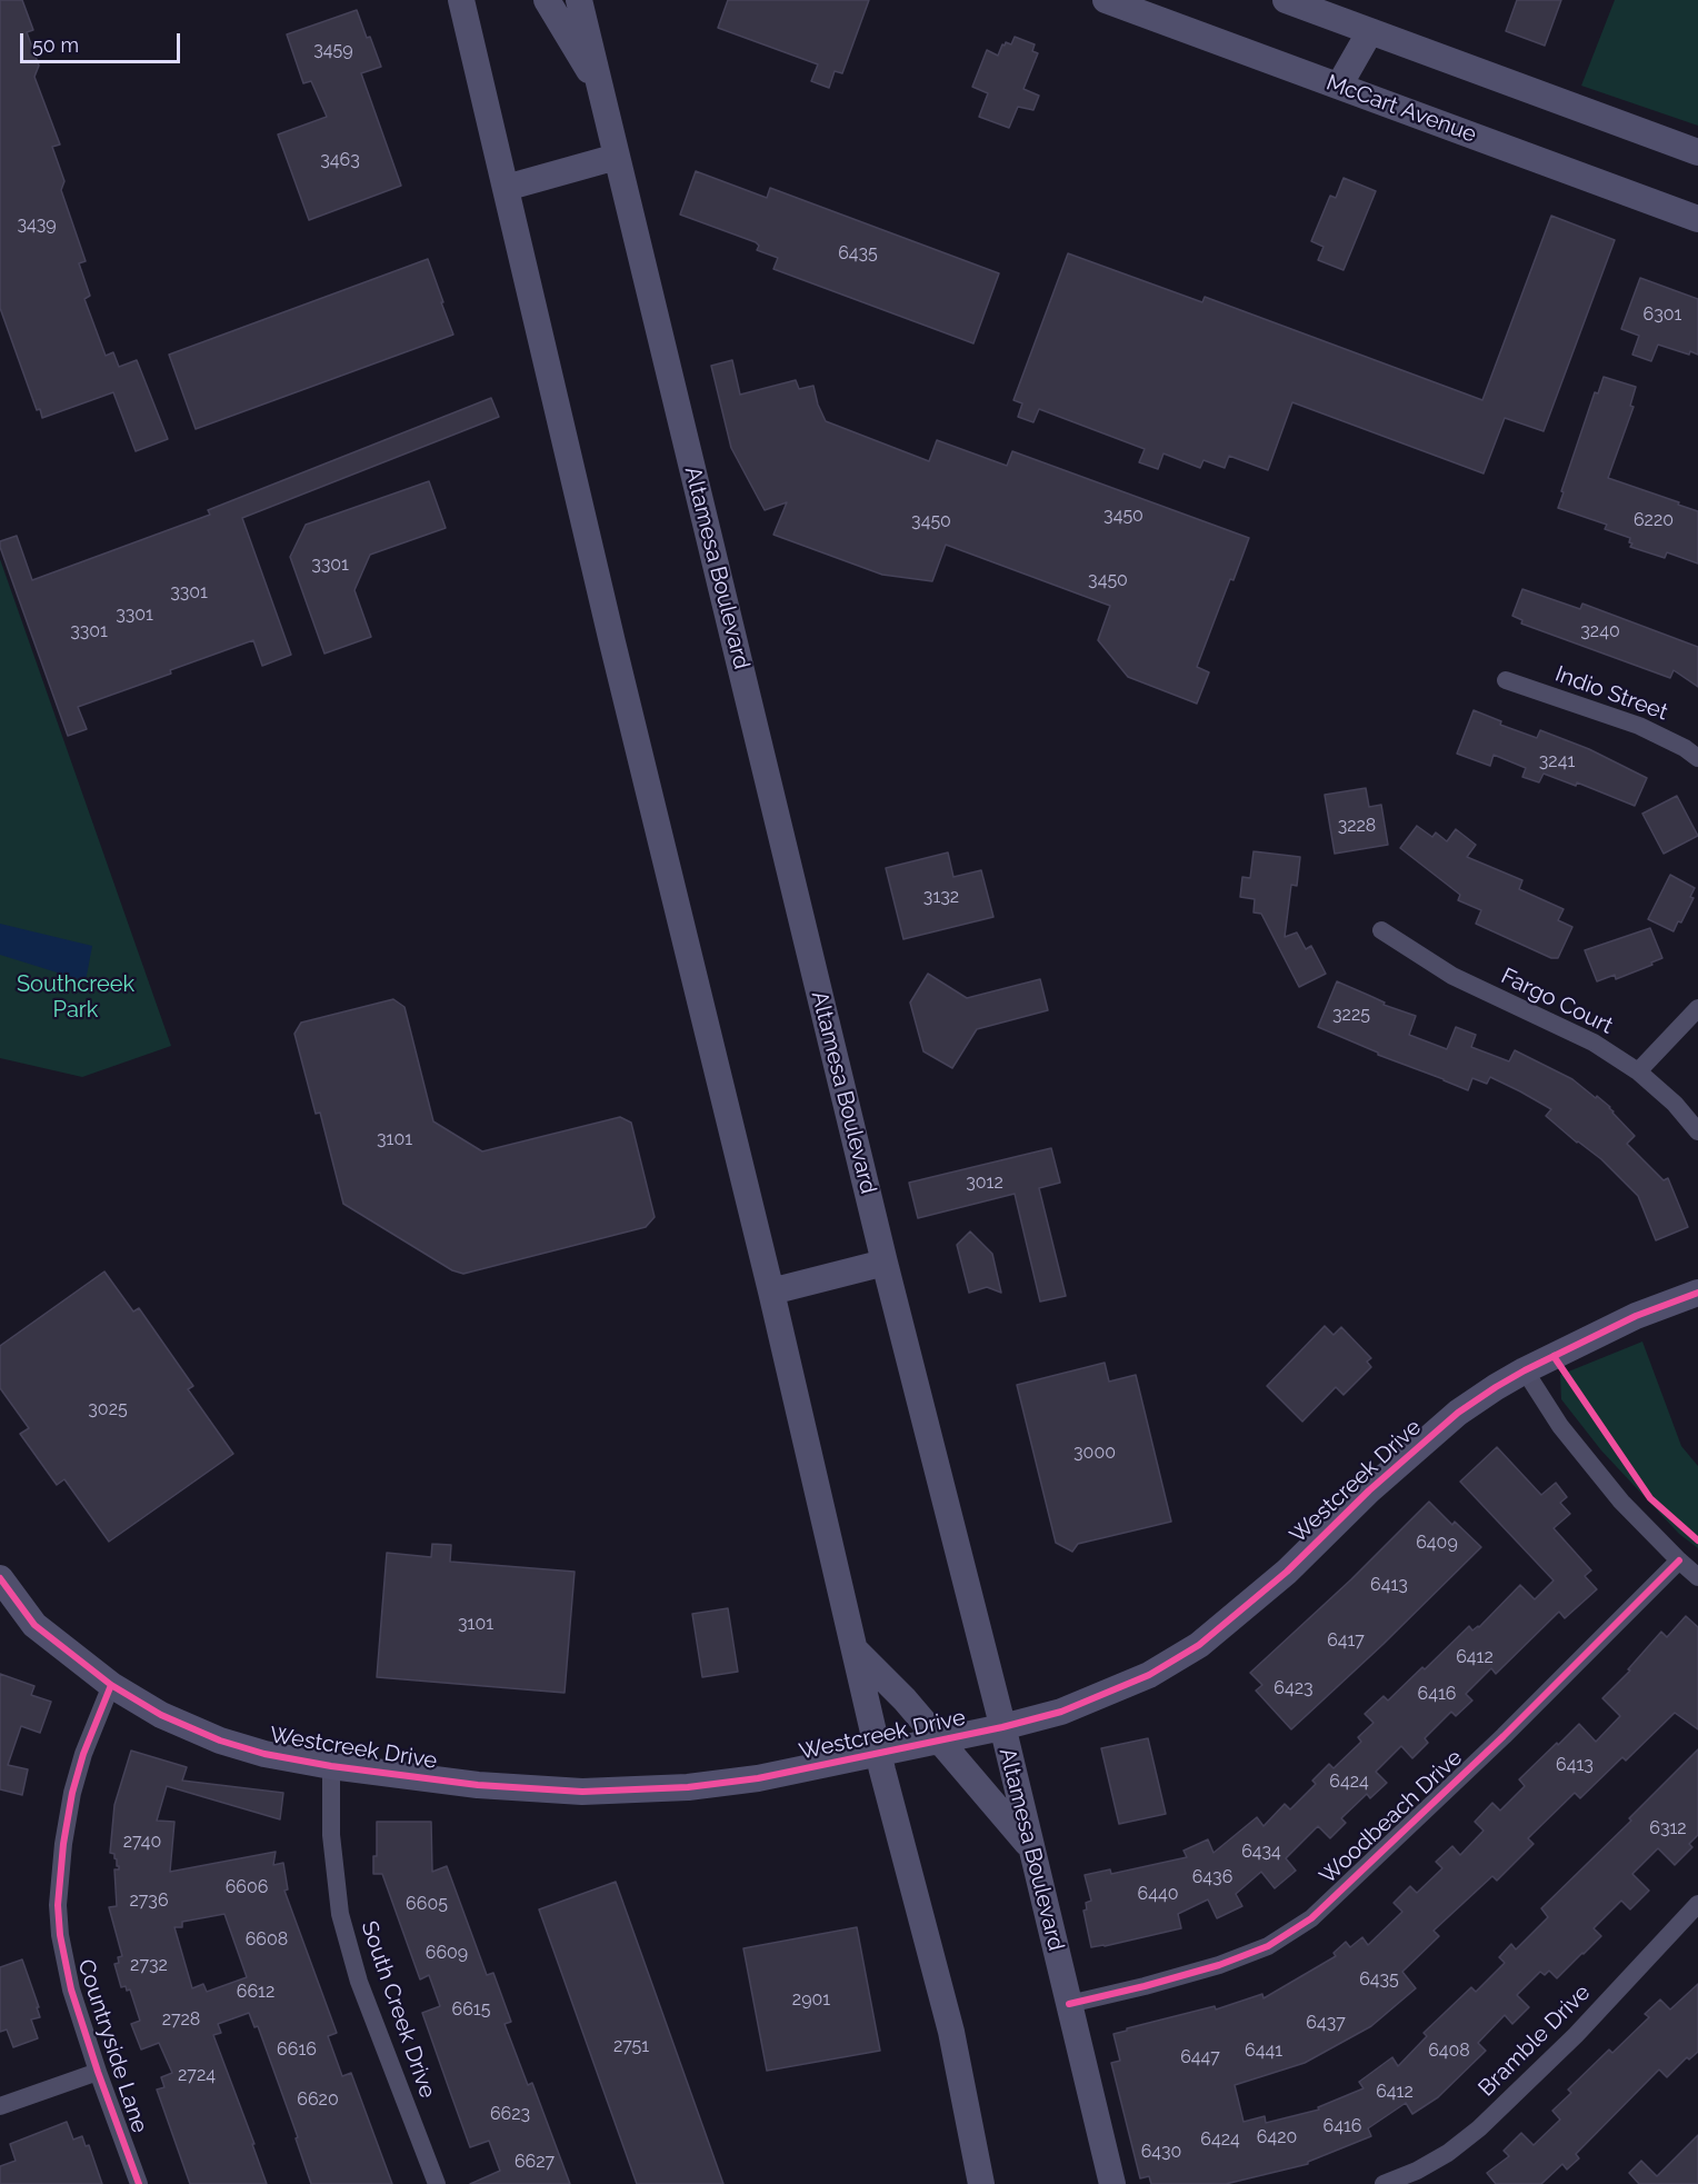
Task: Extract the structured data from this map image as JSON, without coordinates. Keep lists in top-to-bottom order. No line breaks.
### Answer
{"streets":{"main road":["McCart Avenue","Altamesa Boulevard","Westcreek Drive"],"street":["Indio Street","Fargo Court","Woodbeach Drive","South Creek Drive","Bramble Drive","Countryside Lane"]},"crossings":[["Altamesa Boulevard","Westcreek Drive"],["Altamesa Boulevard","Woodbeach Drive"],["Westcreek Drive","South Creek Drive"],["Westcreek Drive","Countryside Lane"]],"parks":["Southcreek Park"],"house_numbers":["3459","3463","3439","6435","6301","3450","6220","3450","3301","3450","3301","3301","3301","3240","3241","3228","3132","3225","3101","3012","3025","3000","6409","6413","3101","6417","6412","6423","6416","6413","6424","6312","2740","6434","6436","6606","6440","2736","6605","6608","6609","2732","6435","6612","2901","6615","2728","6437","2751","6616","6441","6408","6447","2724","6412","6620","6623","6416","6420","6424","6430","6627"],"scale_bar":"50 m"}
